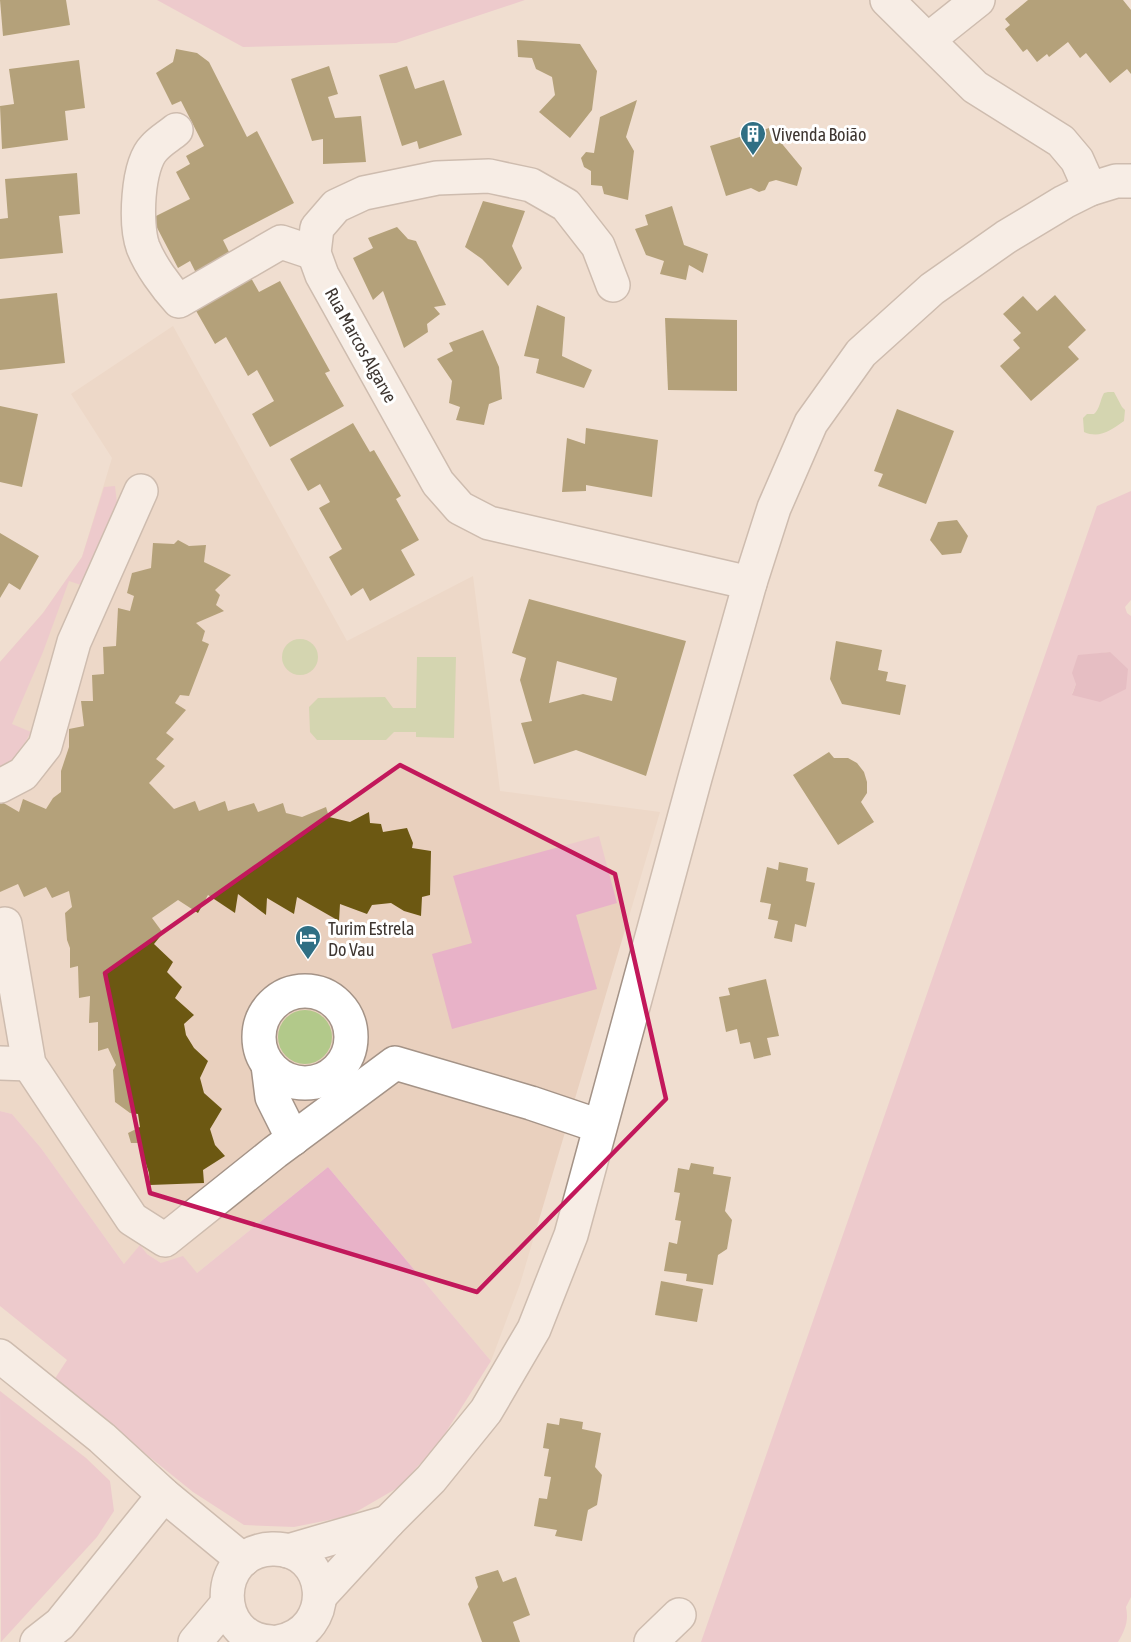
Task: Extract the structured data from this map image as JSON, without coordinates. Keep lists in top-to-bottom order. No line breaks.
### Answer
{"streets":{"street":["Rua Marcos Algarve"]},"places":{"building":["Vivenda Boião"],"hotel":["Turim Estrela Do Vau"]}}
